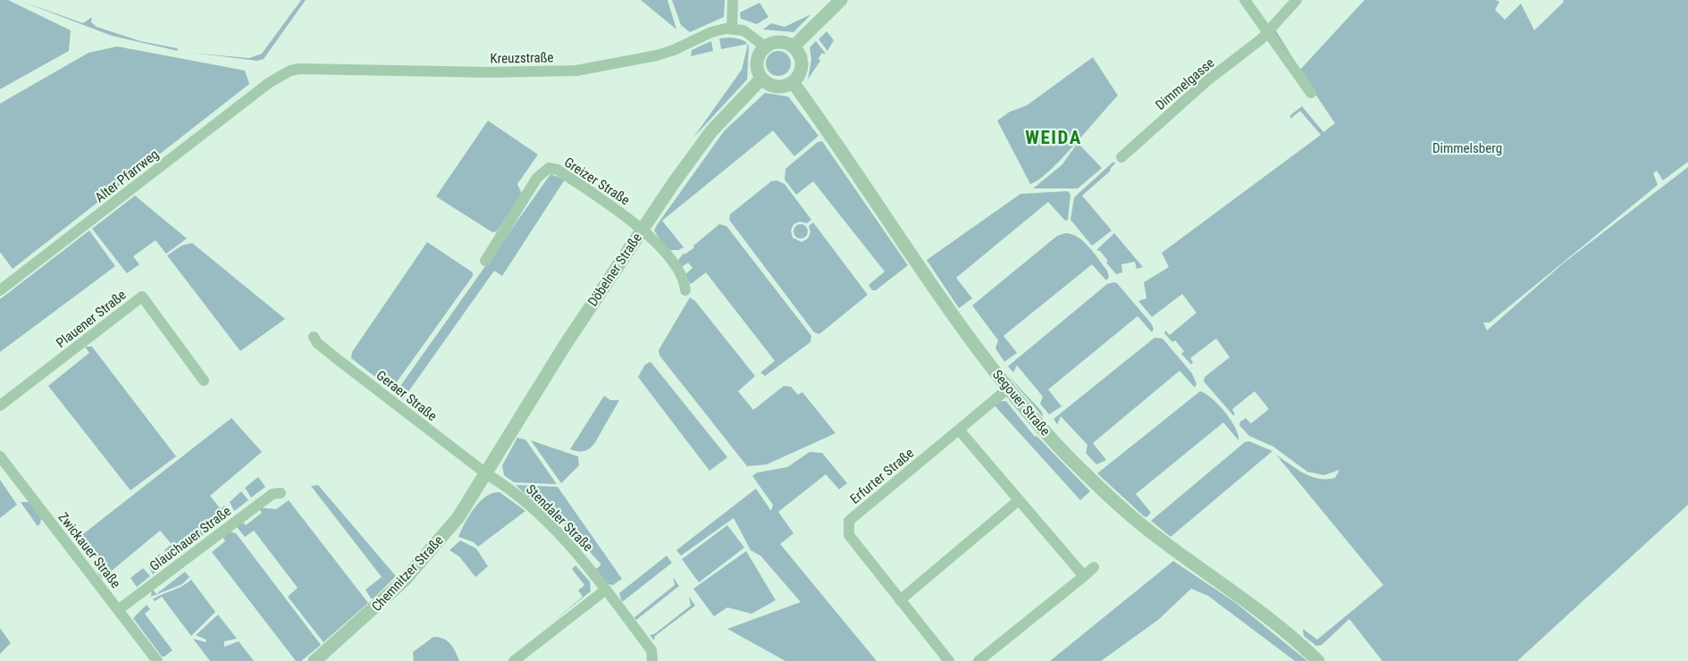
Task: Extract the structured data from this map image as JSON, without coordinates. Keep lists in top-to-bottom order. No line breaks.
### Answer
{"streets":{"street":["Kreuzstraße","Dimmelgasse","Alter Pfarrweg","Greizer Straße","Döbelner Straße","Plauener Straße","Geraer Straße","Segouer Straße","Erfurter Straße","Stendaler Straße","Glauchauer Straße","Zwickauer Straße","Chemnitzer Straße"]},"crossings":[["Kreuzstraße","Alter Pfarrweg"],["Greizer Straße","Döbelner Straße"],["Döbelner Straße","Geraer Straße"],["Döbelner Straße","Segouer Straße"],["Döbelner Straße","Stendaler Straße"],["Döbelner Straße","Chemnitzer Straße"],["Geraer Straße","Stendaler Straße"],["Geraer Straße","Chemnitzer Straße"],["Segouer Straße","Erfurter Straße"],["Stendaler Straße","Chemnitzer Straße"],["Glauchauer Straße","Zwickauer Straße"]],"districts":["WEIDA"],"parks":["Dimmelsberg"]}
